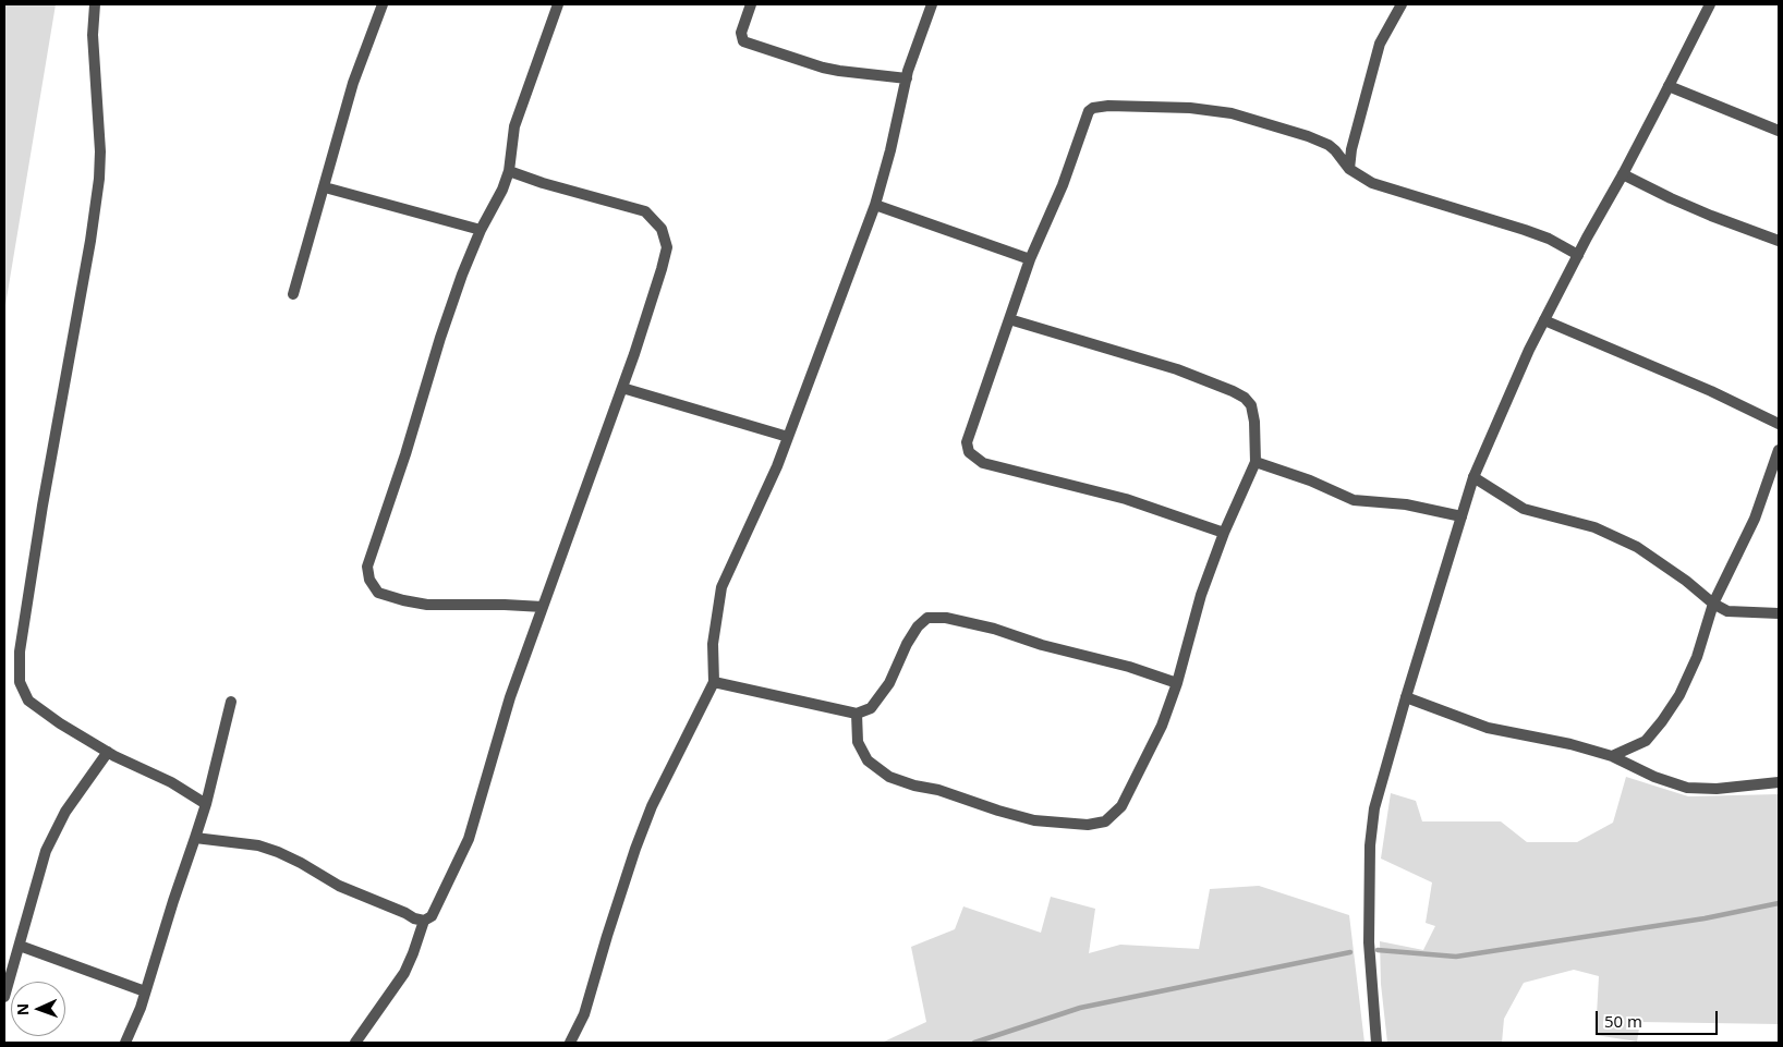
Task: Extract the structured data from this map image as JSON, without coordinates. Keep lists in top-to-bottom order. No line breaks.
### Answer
{"scale_bar":"50 m","north":"left"}
